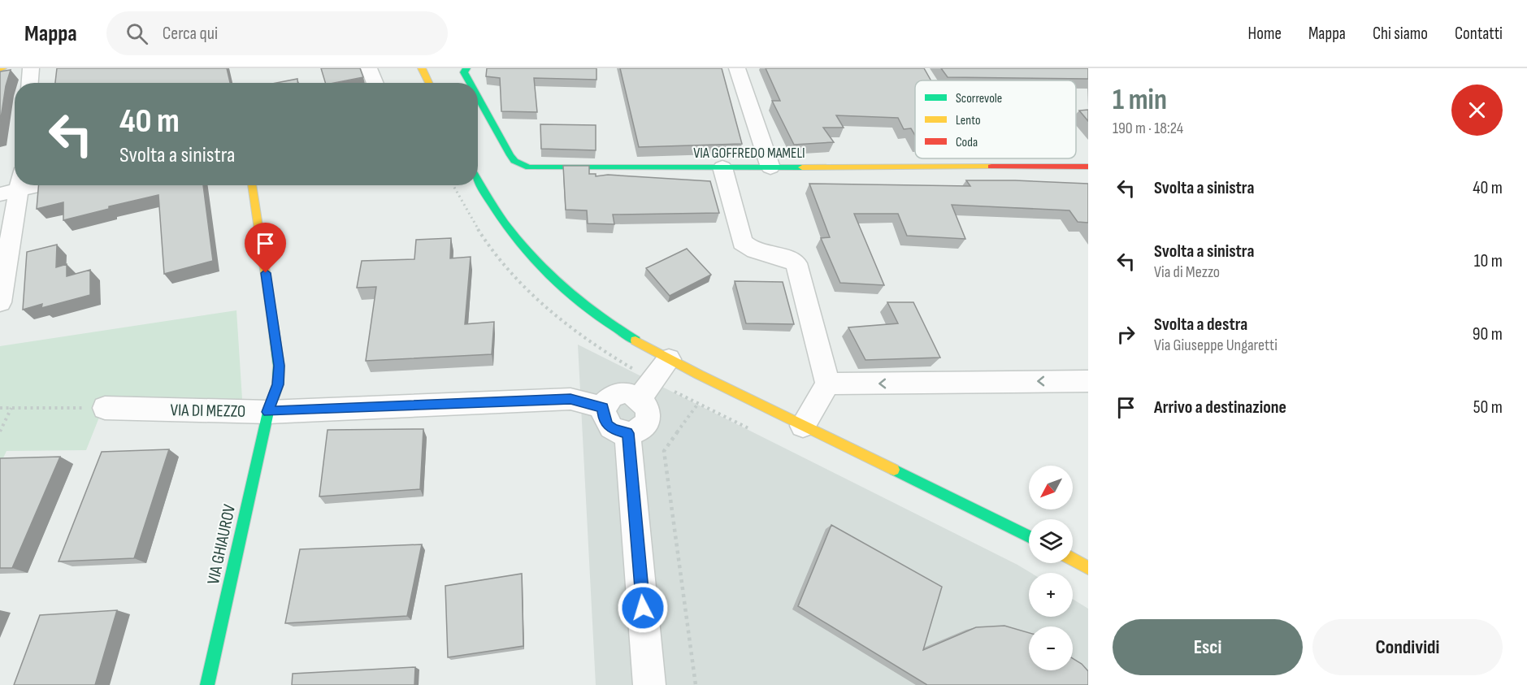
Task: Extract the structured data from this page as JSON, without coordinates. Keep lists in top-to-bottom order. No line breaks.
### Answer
{"streets":{"street":["VIA GOFFREDO MAMELI","VIA DI MEZZO","VIA GHIAUROV"]},"crossings":[["VIA DI MEZZO","VIA GHIAUROV"]],"legend":["Scorrevole","Lento","Coda"],"north":"bottom left","page":{"header":"Mappa","search":"Cerca qui","nav":["Home","Mappa","Chi siamo","Contatti"],"heading":["1 min","190 m · 18:24"],"turn":["40 m","Svolta a sinistra"],"list":[{"name":"Svolta a sinistra","value":"40 m"},{"name":"Svolta a sinistra","note":"Via di Mezzo","value":"10 m"},{"name":"Svolta a destra","note":"Via Giuseppe Ungaretti","value":"90 m"},{"name":"Arrivo a destinazione","value":"50 m"}],"map_buttons":["+","−"],"buttons":["Esci","Condividi"]}}
